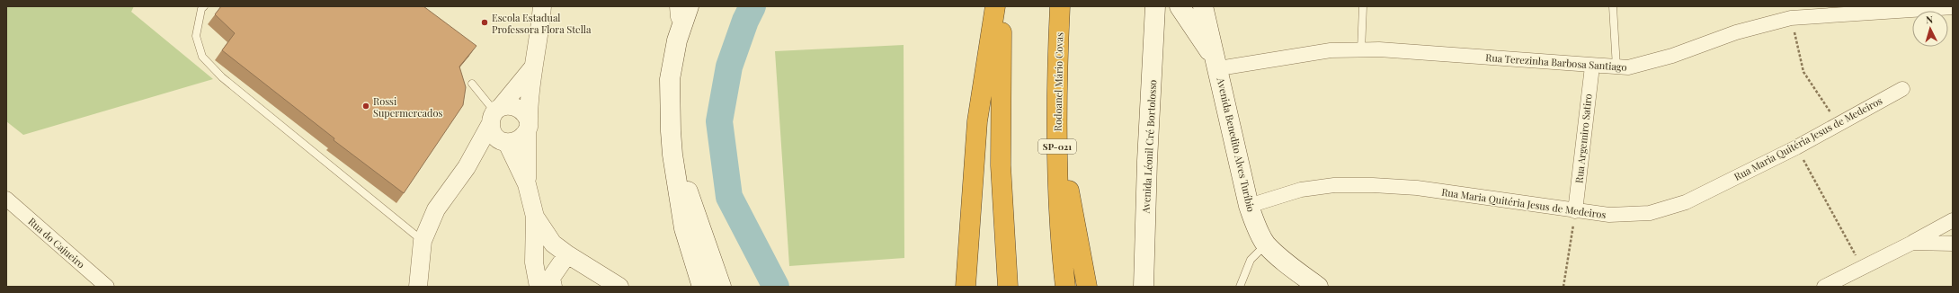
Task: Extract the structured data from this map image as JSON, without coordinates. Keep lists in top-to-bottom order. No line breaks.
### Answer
{"streets":{"highway":["Rodoanel Mário Covas","SP-021"],"main road":["Avenida Benedito Alves Turíbio","Avenida Léonil Cré Bortolosso"],"street":["Rua Terezinha Barbosa Santiago","Rua Argemiro Satiro","Rua Maria Quitéria Jesus de Medeiros","Rua do Cajueiro"]},"crossings":[["Rua Terezinha Barbosa Santiago","Rua Argemiro Satiro"],["Rua Terezinha Barbosa Santiago","Avenida Benedito Alves Turíbio"],["Rua Argemiro Satiro","Rua Maria Quitéria Jesus de Medeiros"],["Rua Maria Quitéria Jesus de Medeiros","Avenida Benedito Alves Turíbio"]],"places":["Escola Estadual Professora Flora Stella","Rossi Supermercados"],"north":"top"}
